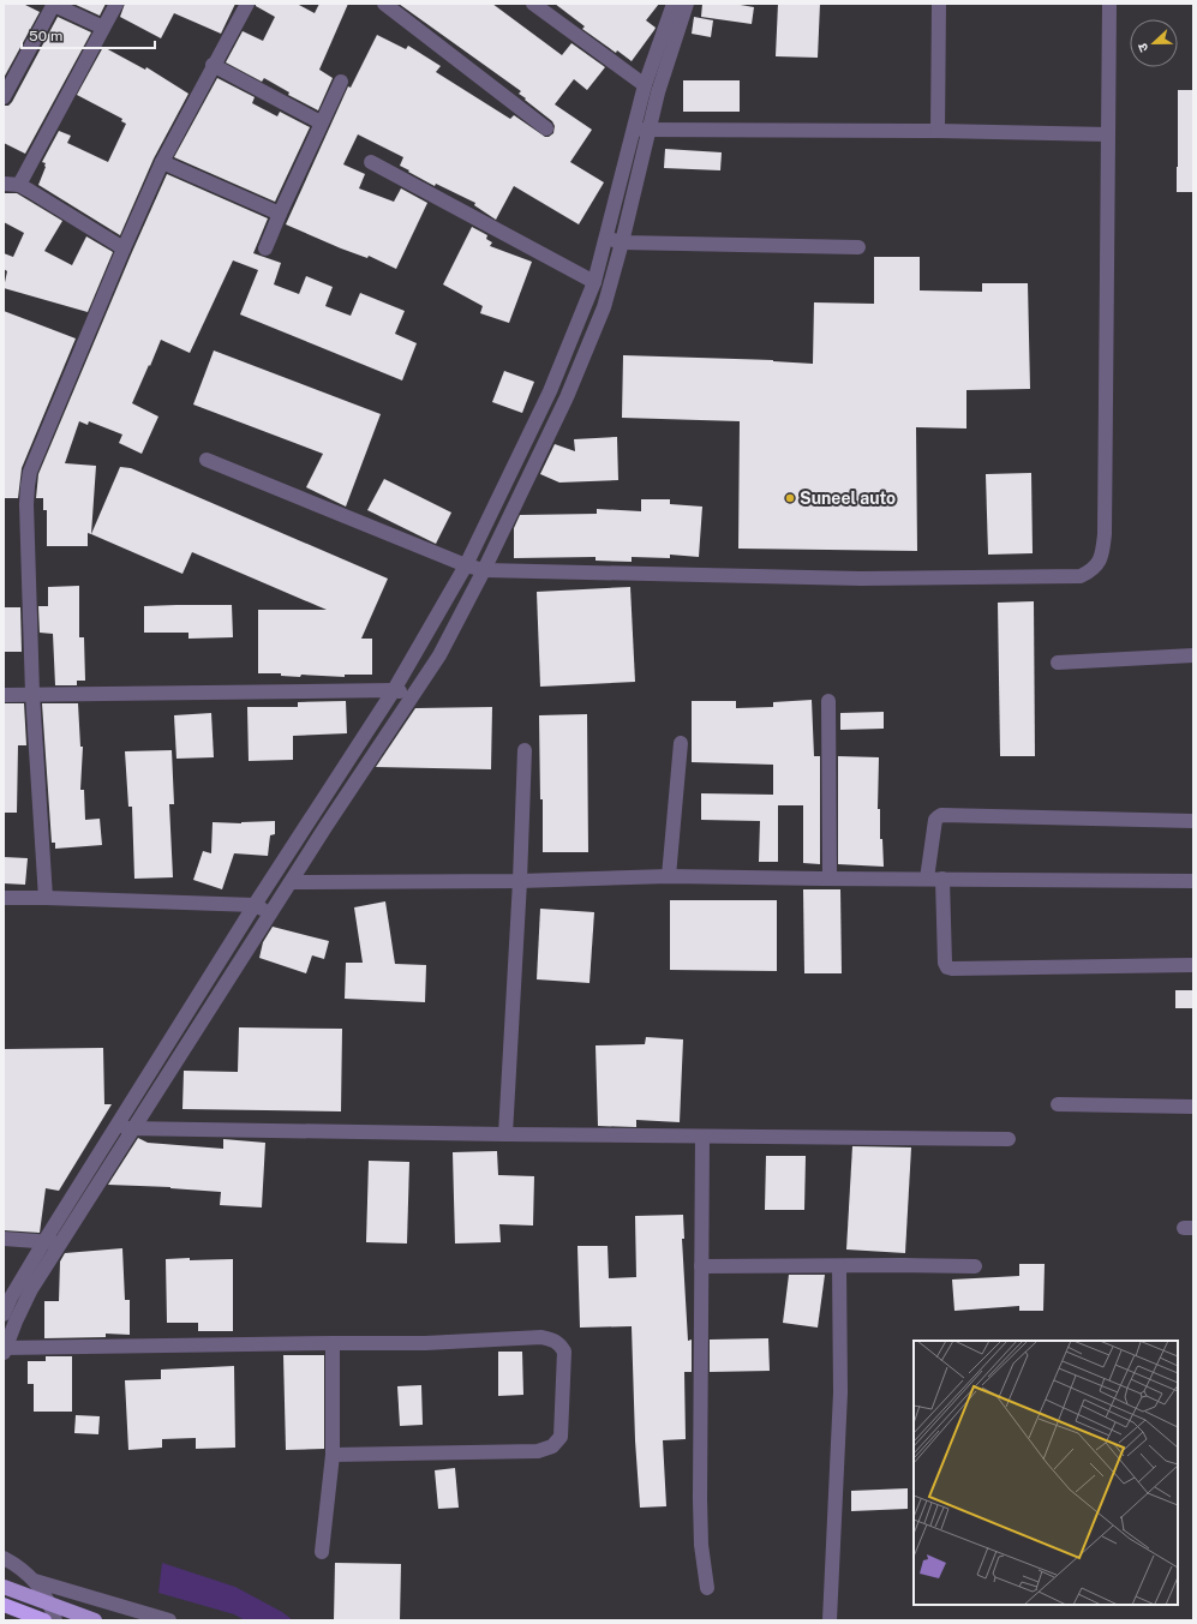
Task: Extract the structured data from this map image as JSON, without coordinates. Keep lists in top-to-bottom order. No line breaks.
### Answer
{"places":["Suneel auto"],"scale_bar":"50 m","north":"left"}
